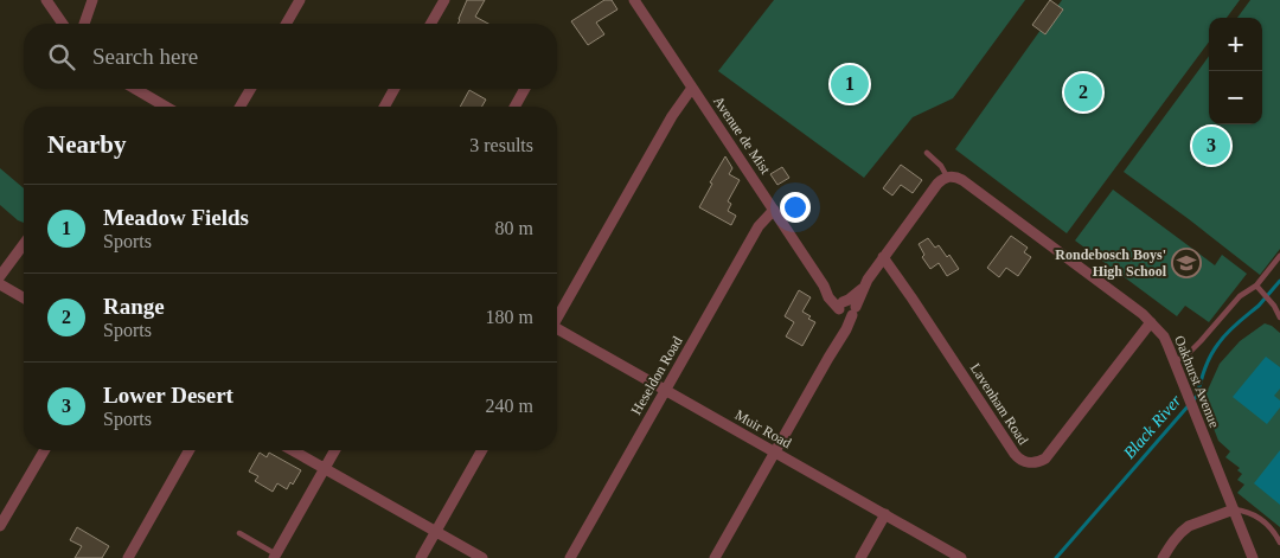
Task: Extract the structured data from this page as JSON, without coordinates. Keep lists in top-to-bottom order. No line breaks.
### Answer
{"streets":{"street":["Avenue de Mist","Heseldon Road","Oakhurst Avenue","Lavenham Road","Muir Road"]},"crossings":[["Avenue de Mist","Heseldon Road"],["Heseldon Road","Muir Road"],["Oakhurst Avenue","Lavenham Road"]],"water":["Black River"],"places":{"school or university":["Rondebosch Boys' High School"]},"page":{"map_buttons":["+","−"],"search":"Search here","pins":["1","2","3"],"heading":["Nearby","3 results"],"list":[{"mark":"1","name":"Meadow Fields","note":"Sports","value":"80 m"},{"mark":"2","name":"Range","note":"Sports","value":"180 m"},{"mark":"3","name":"Lower Desert","note":"Sports","value":"240 m"}]}}
